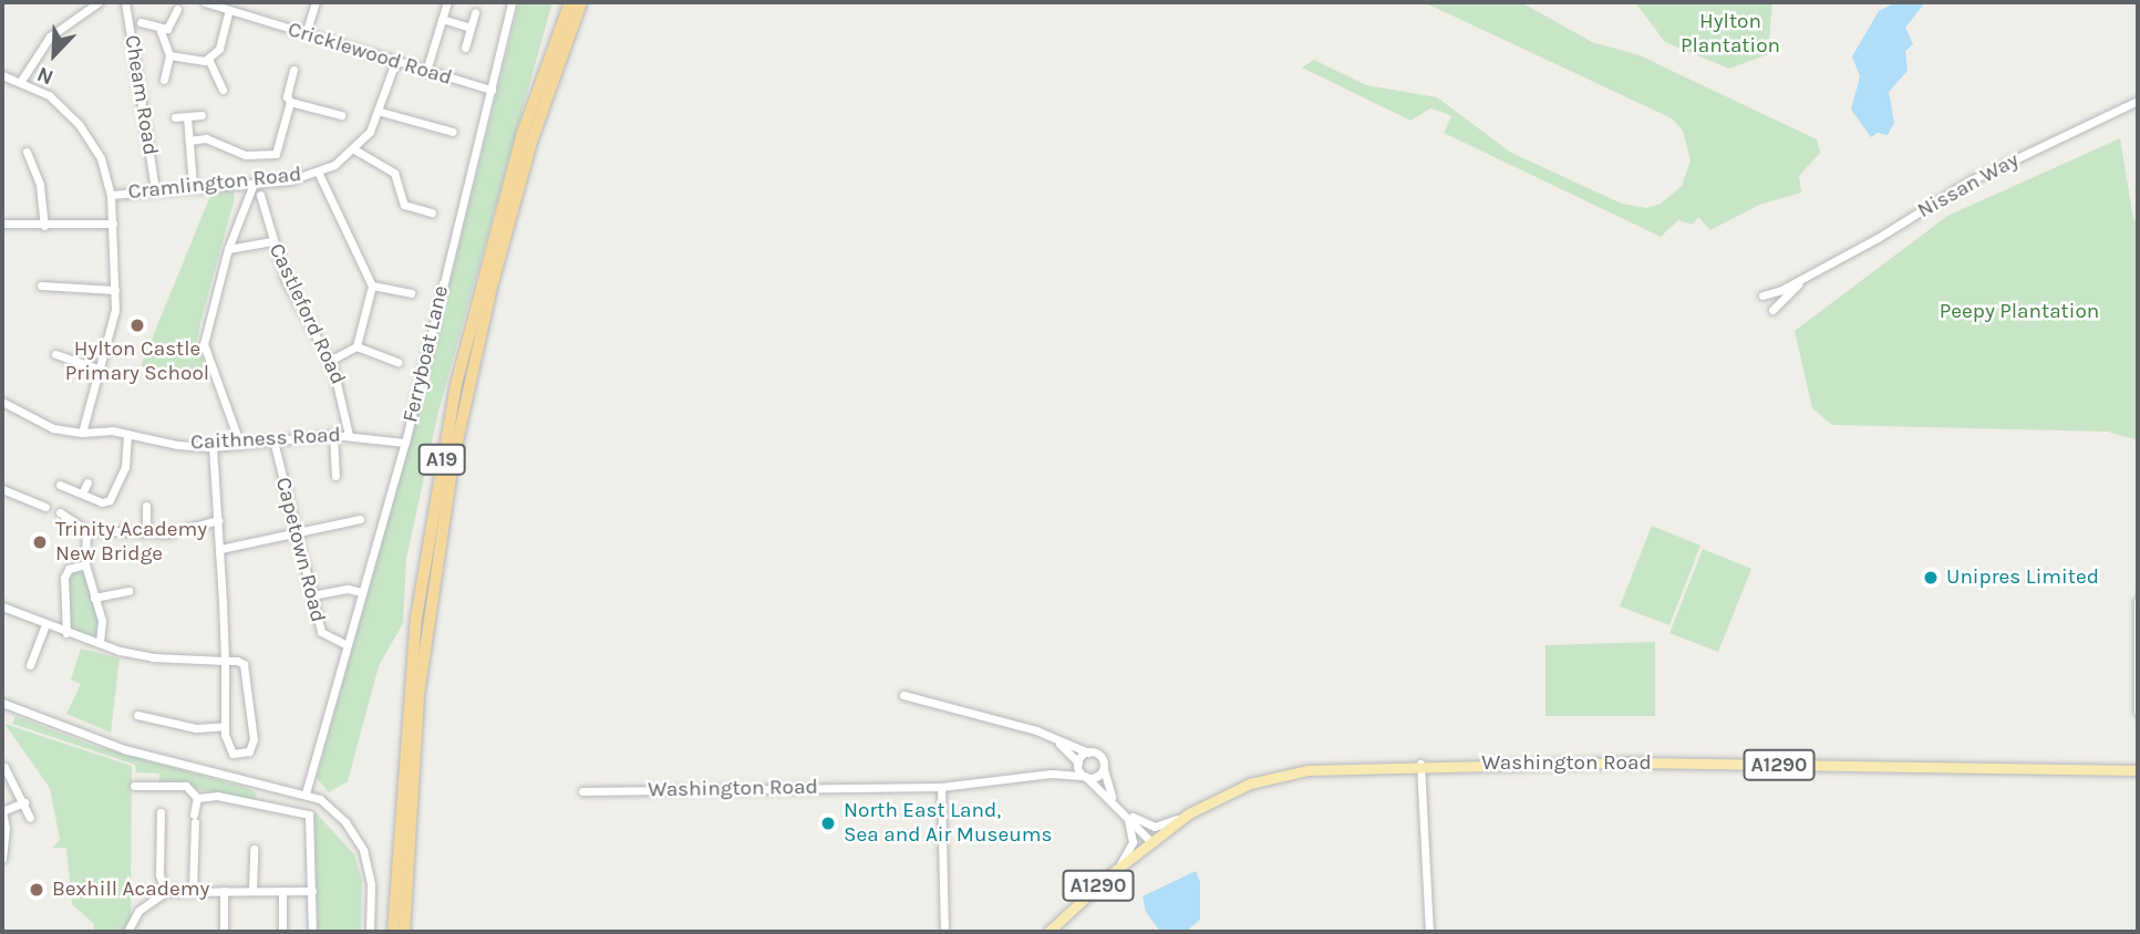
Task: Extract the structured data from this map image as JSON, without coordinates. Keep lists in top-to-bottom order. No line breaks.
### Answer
{"streets":{"highway":["A19"],"main road":["Washington Road","A1290"],"street":["Cricklewood Road","Cheam Road","Cramlington Road","Nissan Way","Castleford Road","Ferryboat Lane","Caithness Road","Capetown Road"]},"crossings":[["Cricklewood Road","Cramlington Road"],["Cricklewood Road","Ferryboat Lane"],["Cheam Road","Cramlington Road"],["Castleford Road","Caithness Road"],["Ferryboat Lane","Caithness Road"],["Ferryboat Lane","Capetown Road"],["Caithness Road","Capetown Road"]],"parks":["Hylton Plantation","Peepy Plantation"],"places":["Hylton Castle Primary School","Trinity Academy New Bridge","Unipres Limited","North East Land, Sea and Air Museums","Bexhill Academy"],"north":"bottom left"}
